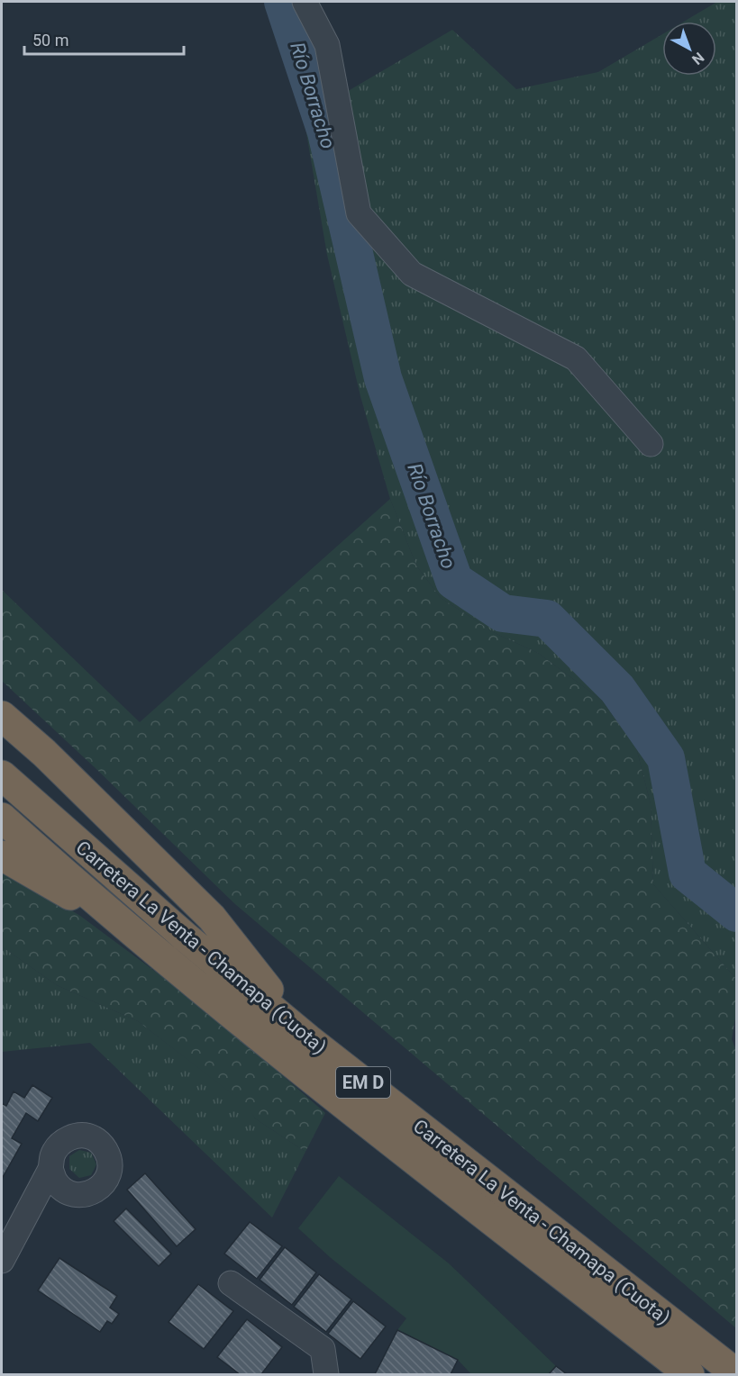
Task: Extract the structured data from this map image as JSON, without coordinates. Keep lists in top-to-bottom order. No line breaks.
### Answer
{"streets":{"highway":["Carretera La Venta - Chamapa (Cuota)","EM D"]},"water":["Río Borracho"],"scale_bar":"50 m","north":"bottom right"}
